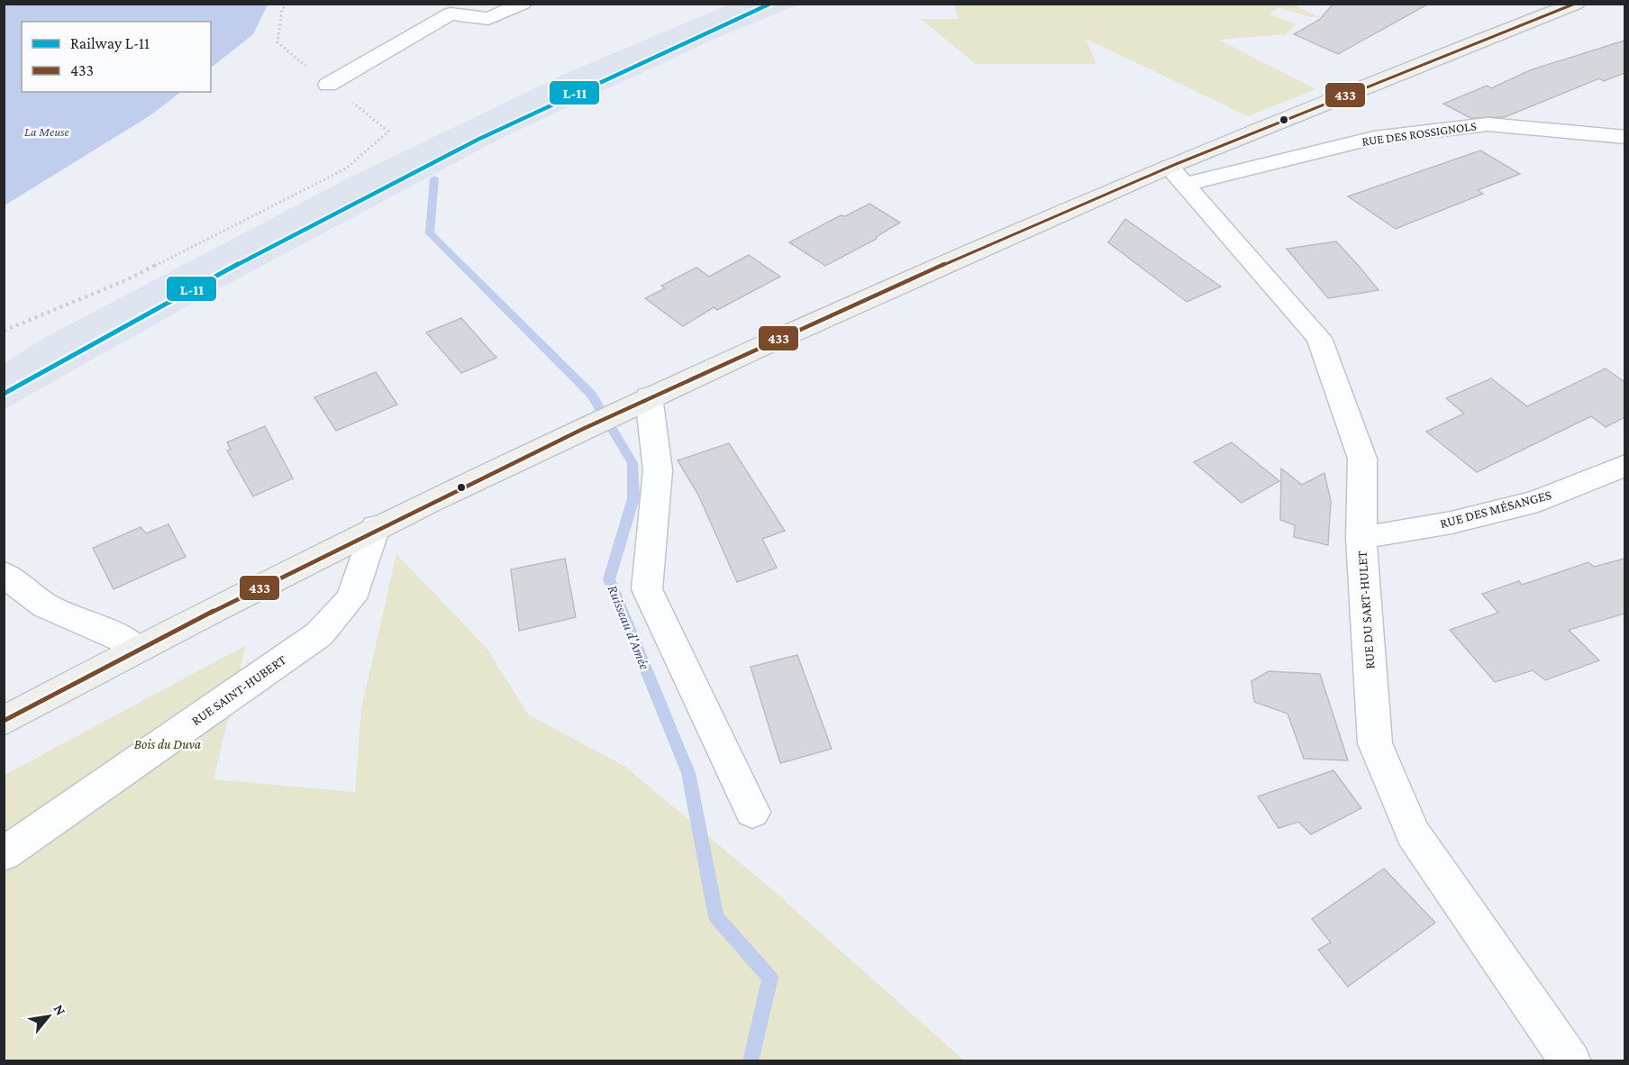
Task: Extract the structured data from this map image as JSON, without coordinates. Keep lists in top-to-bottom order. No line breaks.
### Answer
{"streets":{"street":["RUE DES ROSSIGNOLS","RUE DES MÉSANGES","RUE DU SART-HULET","RUE SAINT-HUBERT"]},"crossings":[["RUE DES ROSSIGNOLS","RUE DU SART-HULET"],["RUE DES MÉSANGES","RUE DU SART-HULET"]],"water":["La Meuse","Ruisseau d'Amée"],"parks":["Bois du Duva"],"lines":["rail line L-11","transit line 433"],"legend":["Railway L-11","433"],"north":"top right"}
